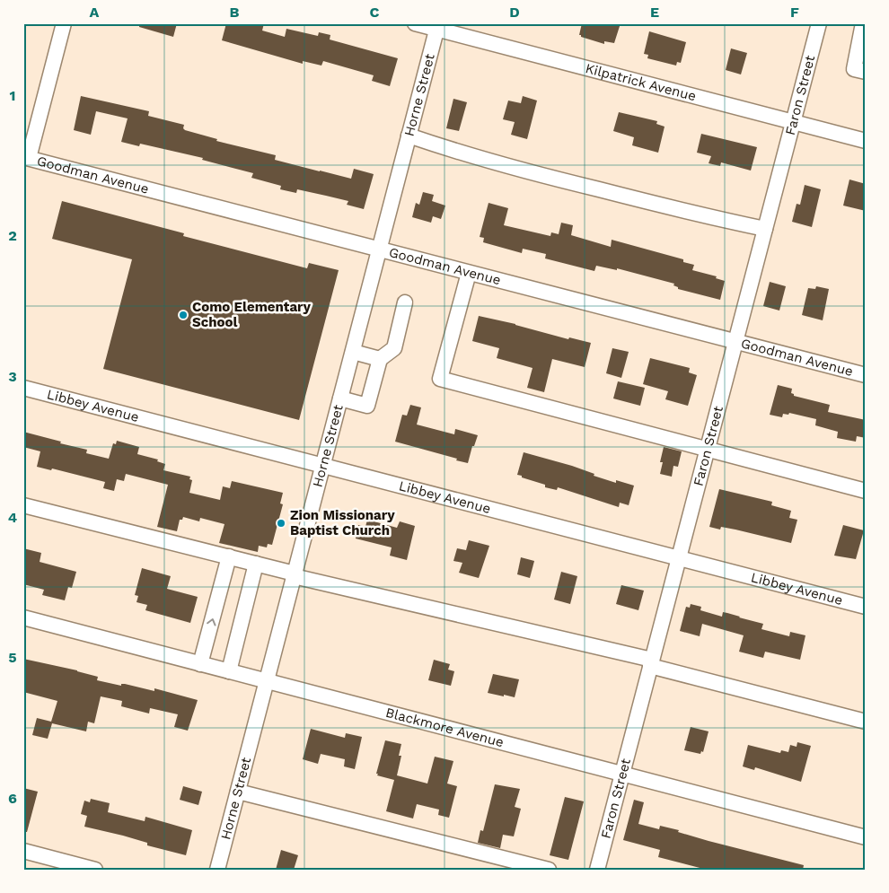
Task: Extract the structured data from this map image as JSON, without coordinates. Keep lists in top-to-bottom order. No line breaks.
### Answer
{"streets":{"street":["Kilpatrick Avenue","Horne Street","Faron Street","Goodman Avenue","Libbey Avenue","Blackmore Avenue"]},"crossings":[["Kilpatrick Avenue","Horne Street"],["Kilpatrick Avenue","Faron Street"],["Horne Street","Goodman Avenue"],["Horne Street","Libbey Avenue"],["Horne Street","Blackmore Avenue"],["Faron Street","Goodman Avenue"],["Faron Street","Libbey Avenue"],["Faron Street","Blackmore Avenue"]],"places":["Como Elementary School","Zion Missionary Baptist Church"],"grid":{"columns":["A","B","C","D","E","F"],"rows":["1","2","3","4","5","6"]}}
